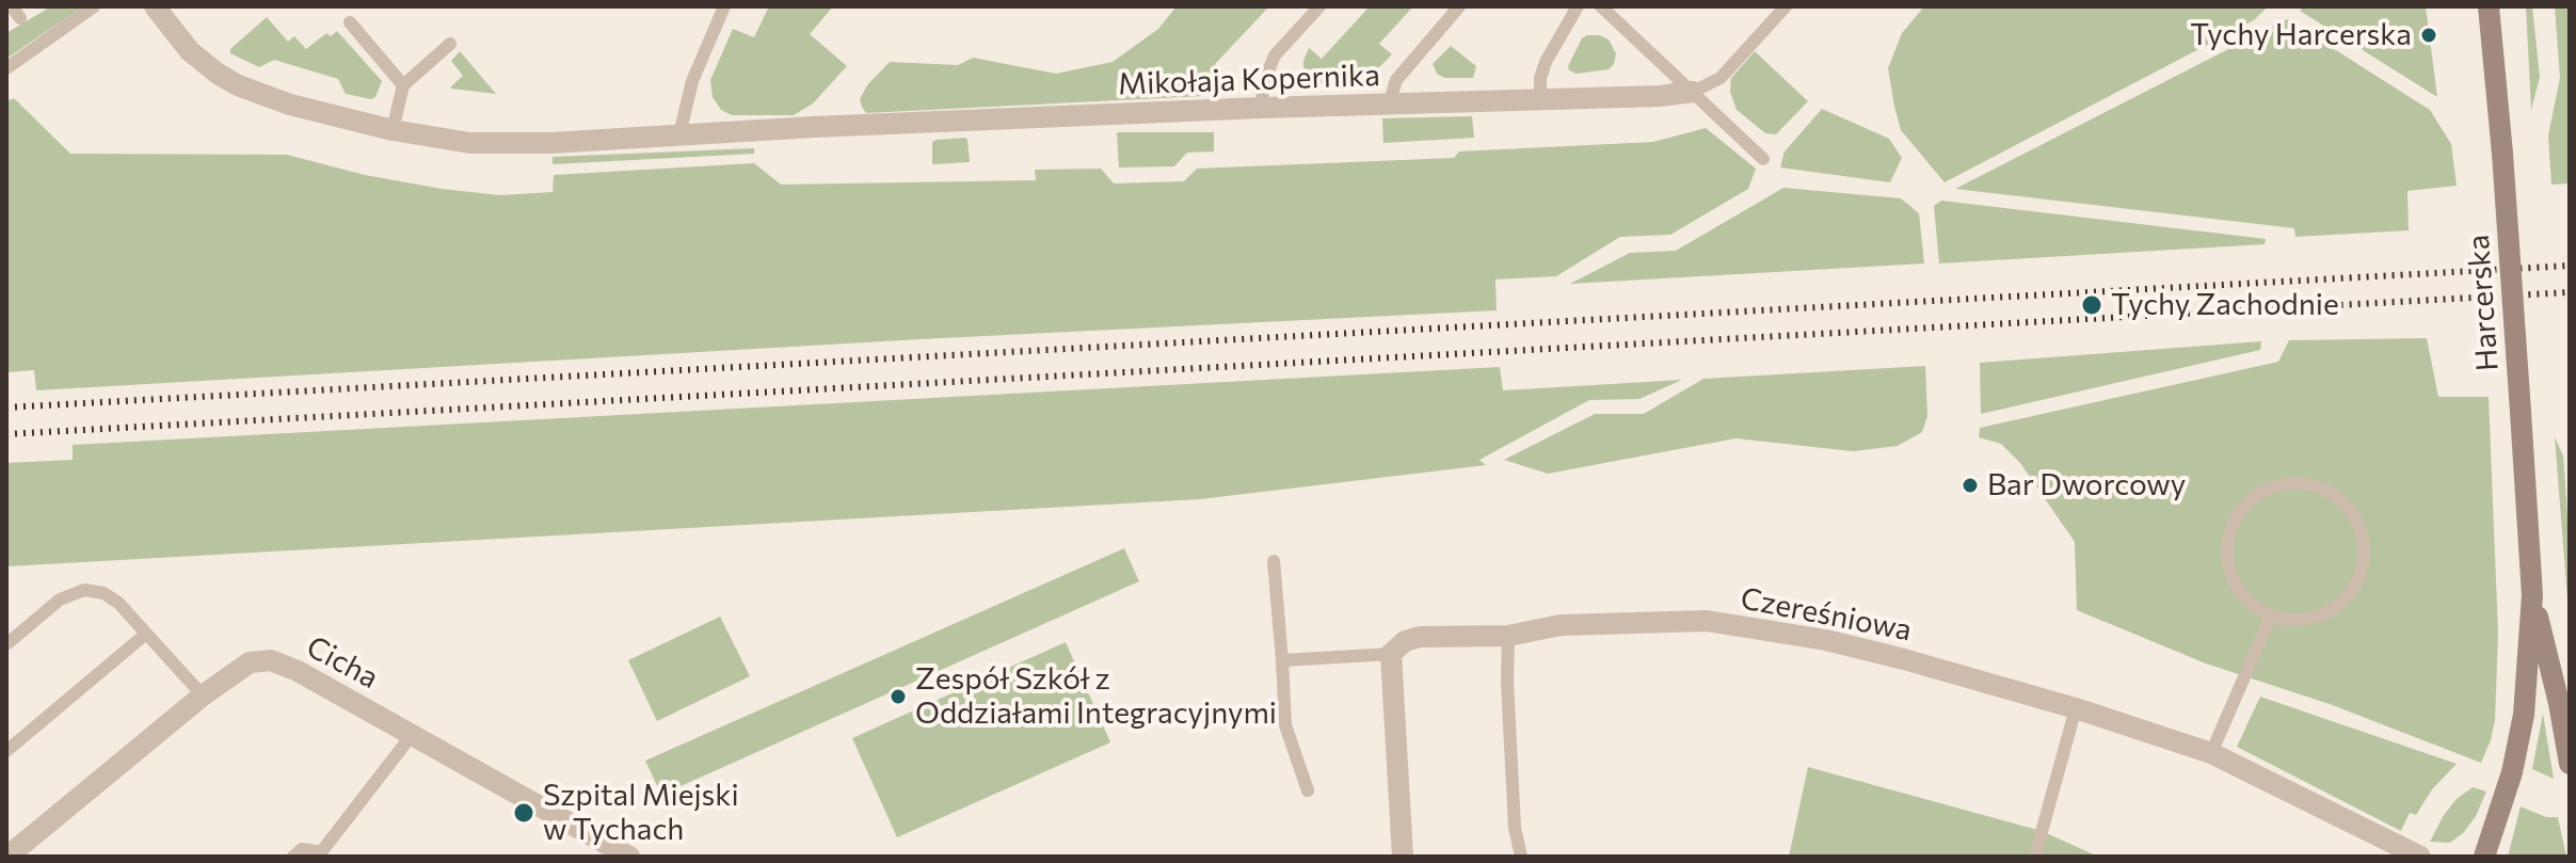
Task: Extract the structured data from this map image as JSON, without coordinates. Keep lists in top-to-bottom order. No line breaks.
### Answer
{"streets":{"street":["Mikołaja Kopernika","Harcerska","Czereśniowa","Cicha"]},"places":["Tychy Harcerska","Tychy Zachodnie","Bar Dworcowy","Zespół Szkół z Oddziałami Integracyjnymi","Szpital Miejski w Tychach"]}
